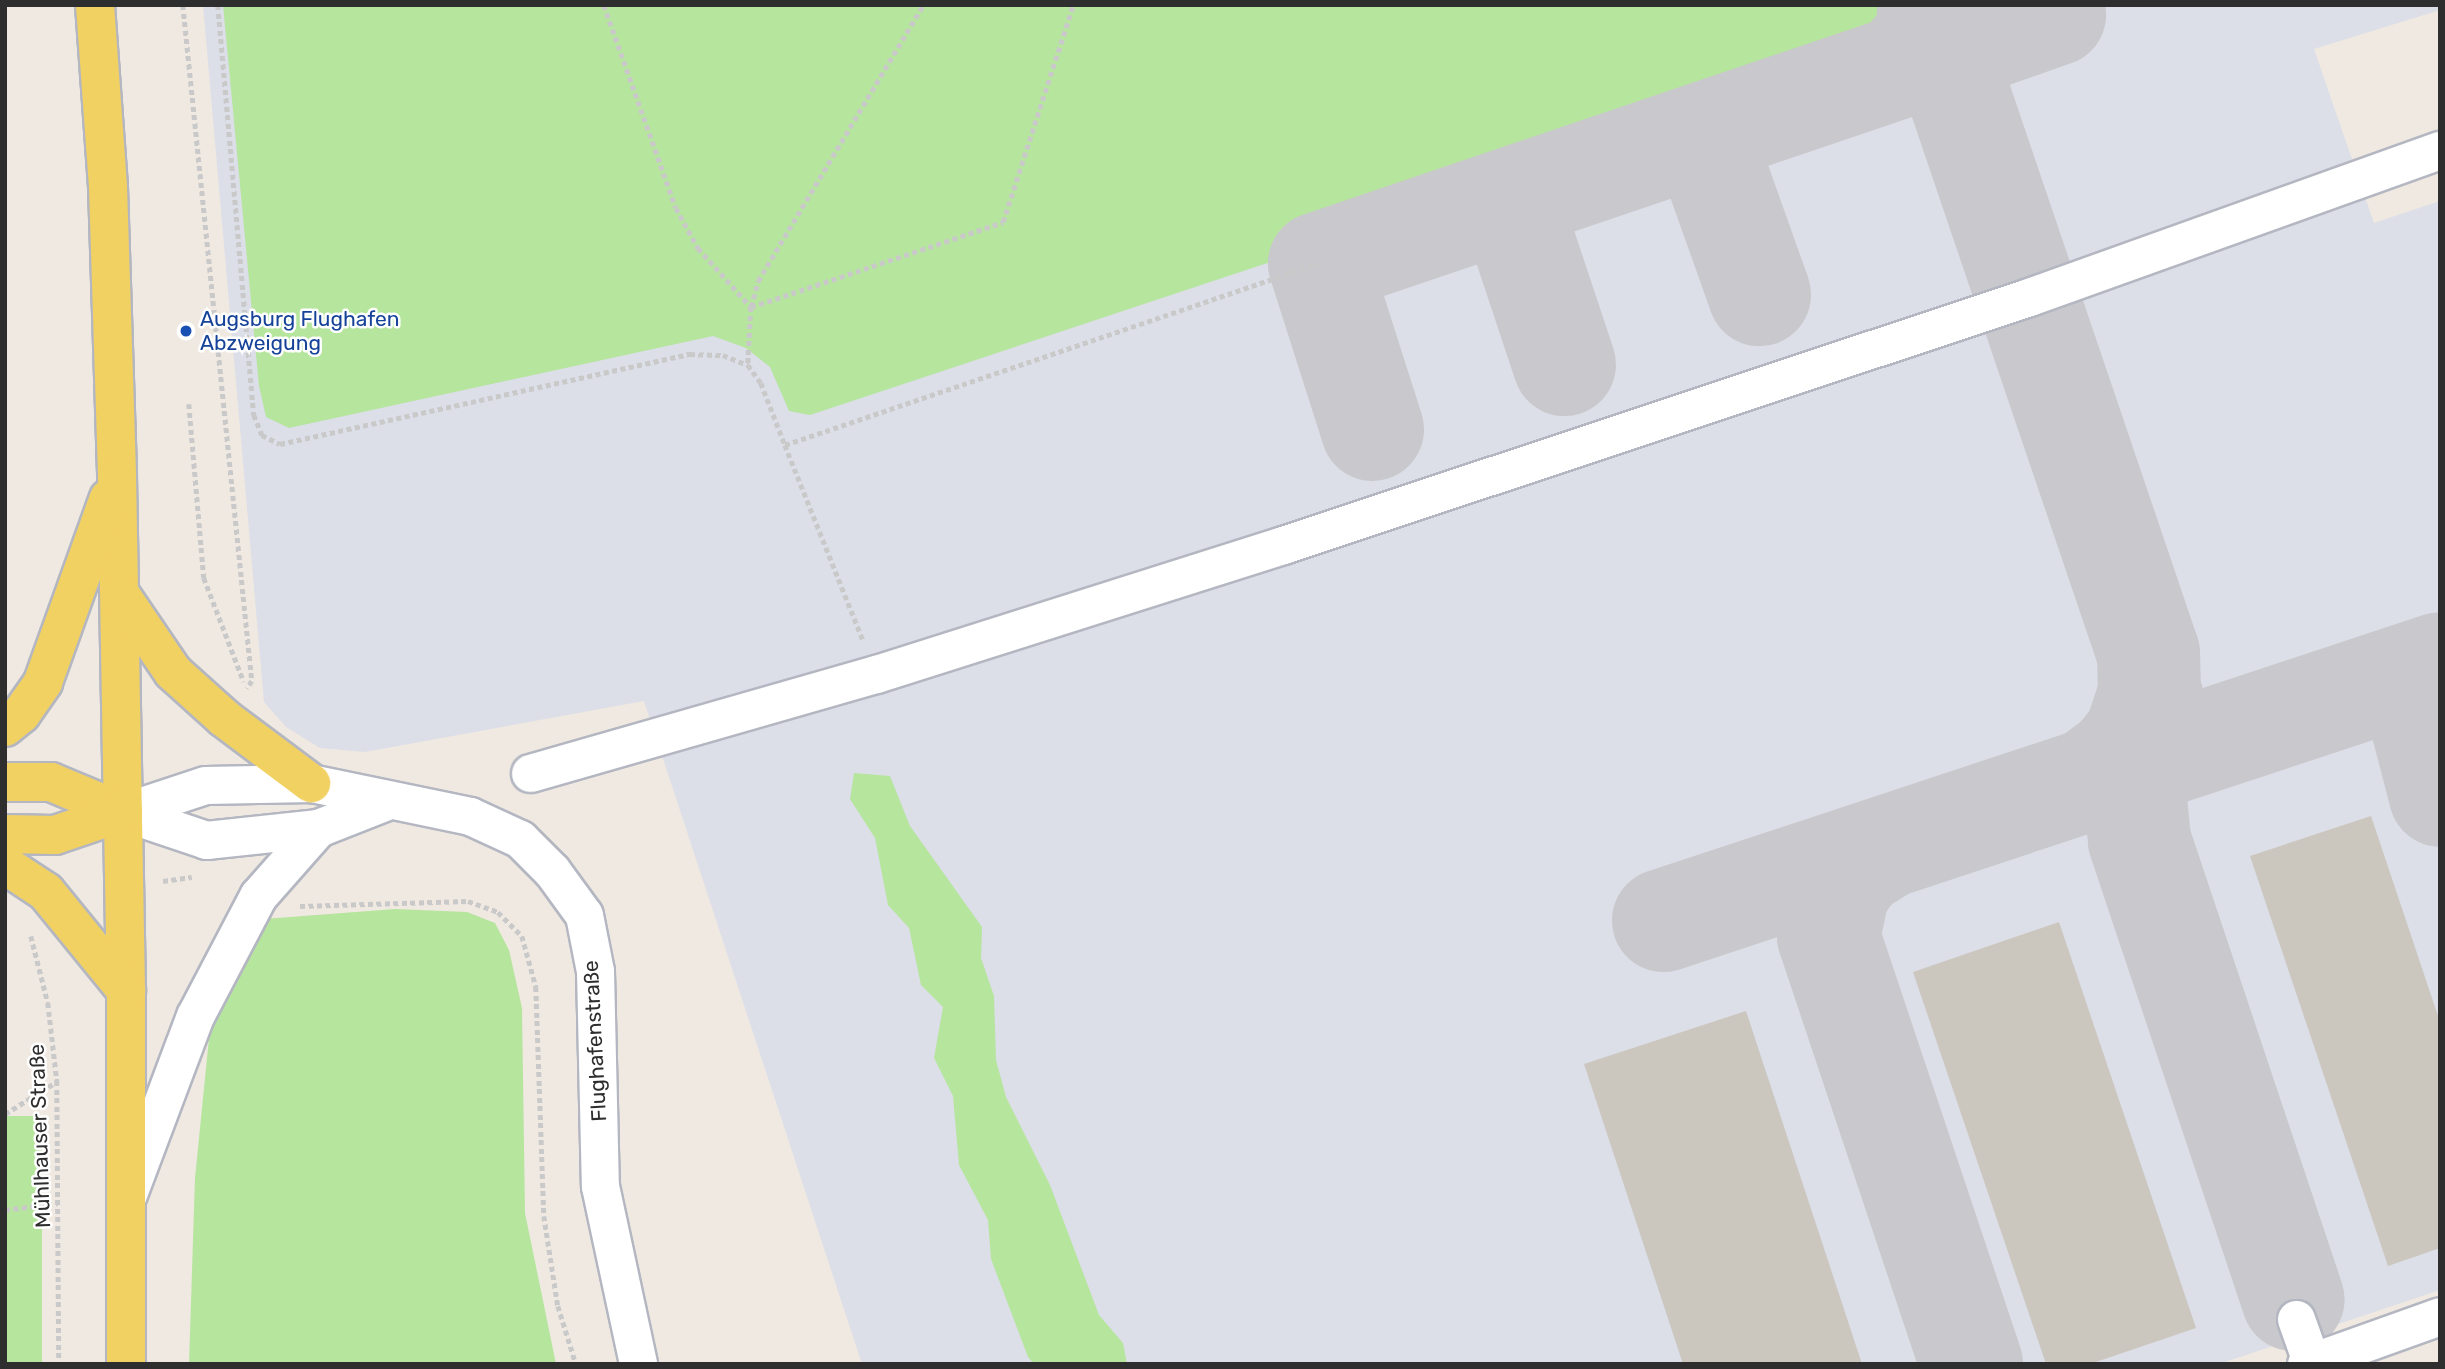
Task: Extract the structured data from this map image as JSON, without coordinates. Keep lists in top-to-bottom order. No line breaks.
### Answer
{"streets":{"street":["Flughafenstraße"],"path":["Mühlhauser Straße"]},"places":["Augsburg Flughafen Abzweigung"]}
